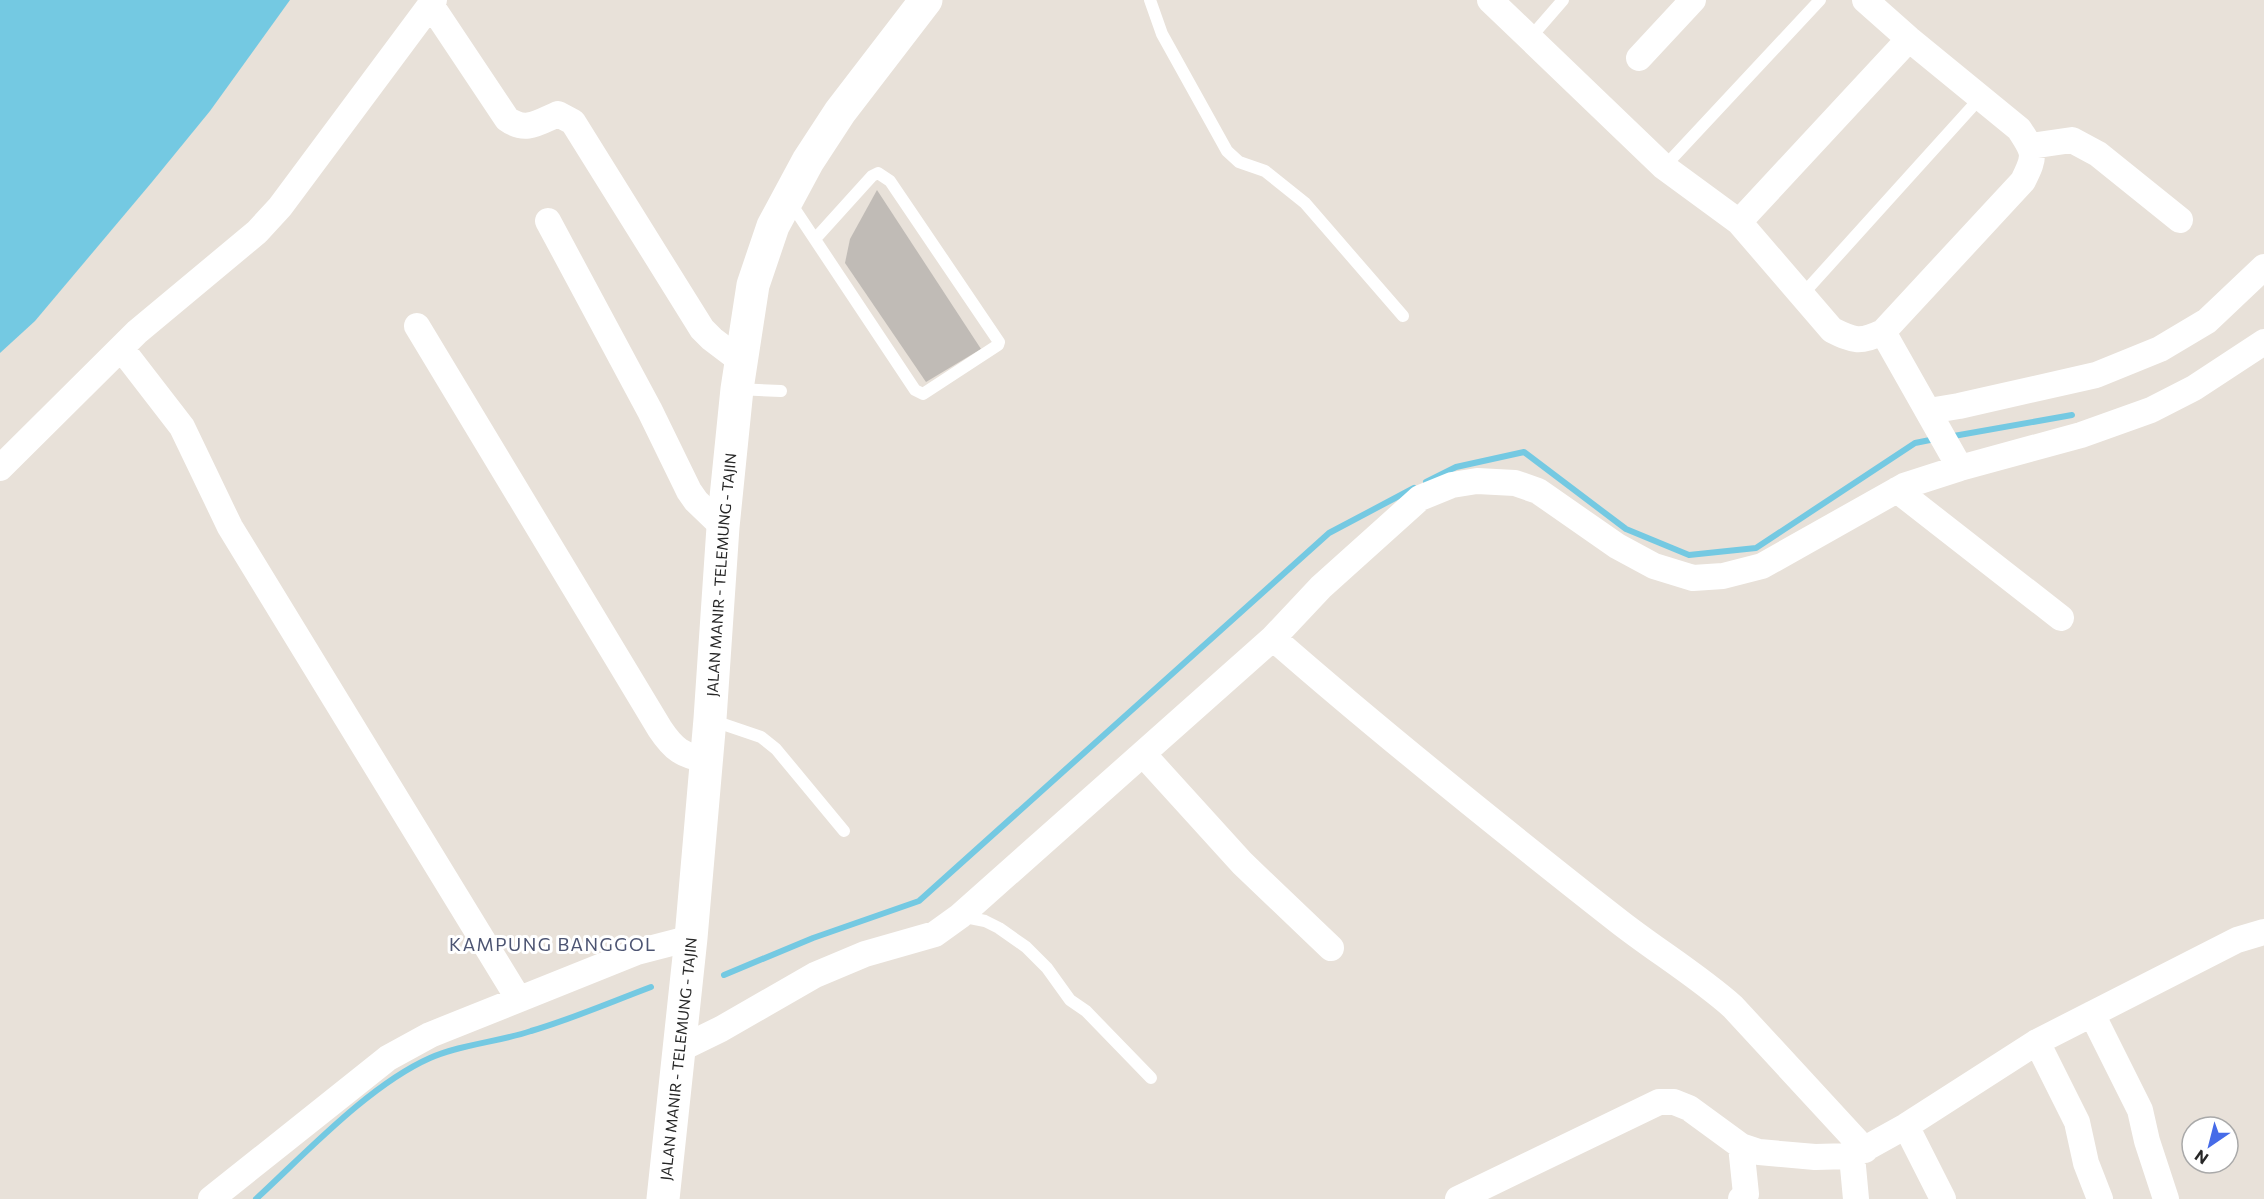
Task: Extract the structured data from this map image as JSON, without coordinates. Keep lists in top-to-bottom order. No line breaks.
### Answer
{"streets":{"main road":["JALAN MANIR - TELEMUNG - TAJIN"]},"districts":["KAMPUNG BANGGOL"],"north":"bottom left"}
